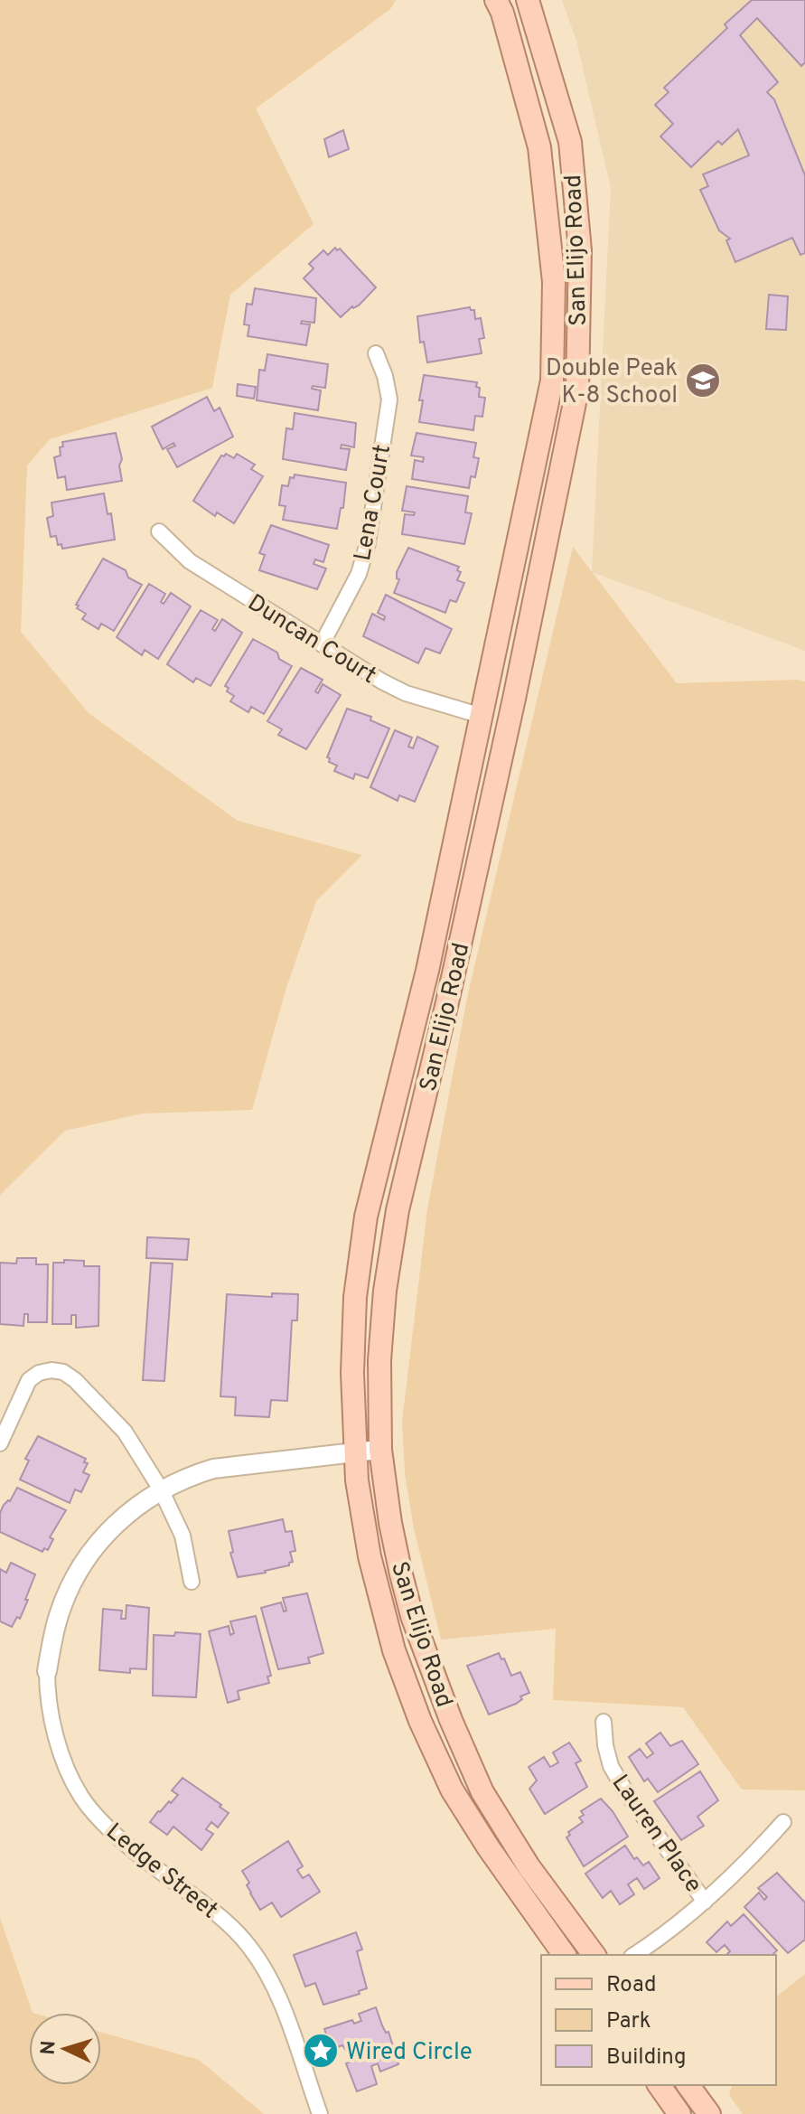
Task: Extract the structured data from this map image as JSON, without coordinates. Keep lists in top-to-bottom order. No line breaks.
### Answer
{"streets":{"main road":["San Elijo Road"],"street":["Lena Court","Duncan Court","Lauren Place","Ledge Street"]},"crossings":[["San Elijo Road","Duncan Court"],["San Elijo Road","Ledge Street"],["Lena Court","Duncan Court"]],"places":{"school or university":["Double Peak K-8 School"],"place":["Wired Circle"]},"legend":["Road","Park","Building"],"north":"left"}
